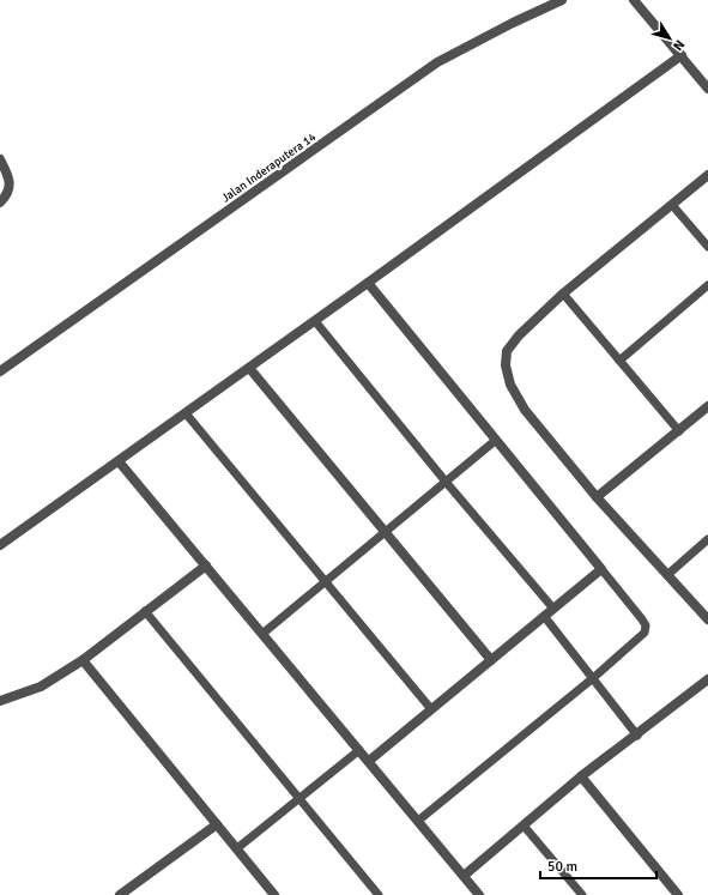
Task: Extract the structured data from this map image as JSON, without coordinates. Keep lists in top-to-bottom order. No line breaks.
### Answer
{"streets":{"street":["Jalan Inderaputera 14"]},"scale_bar":"50 m","north":"bottom right"}
